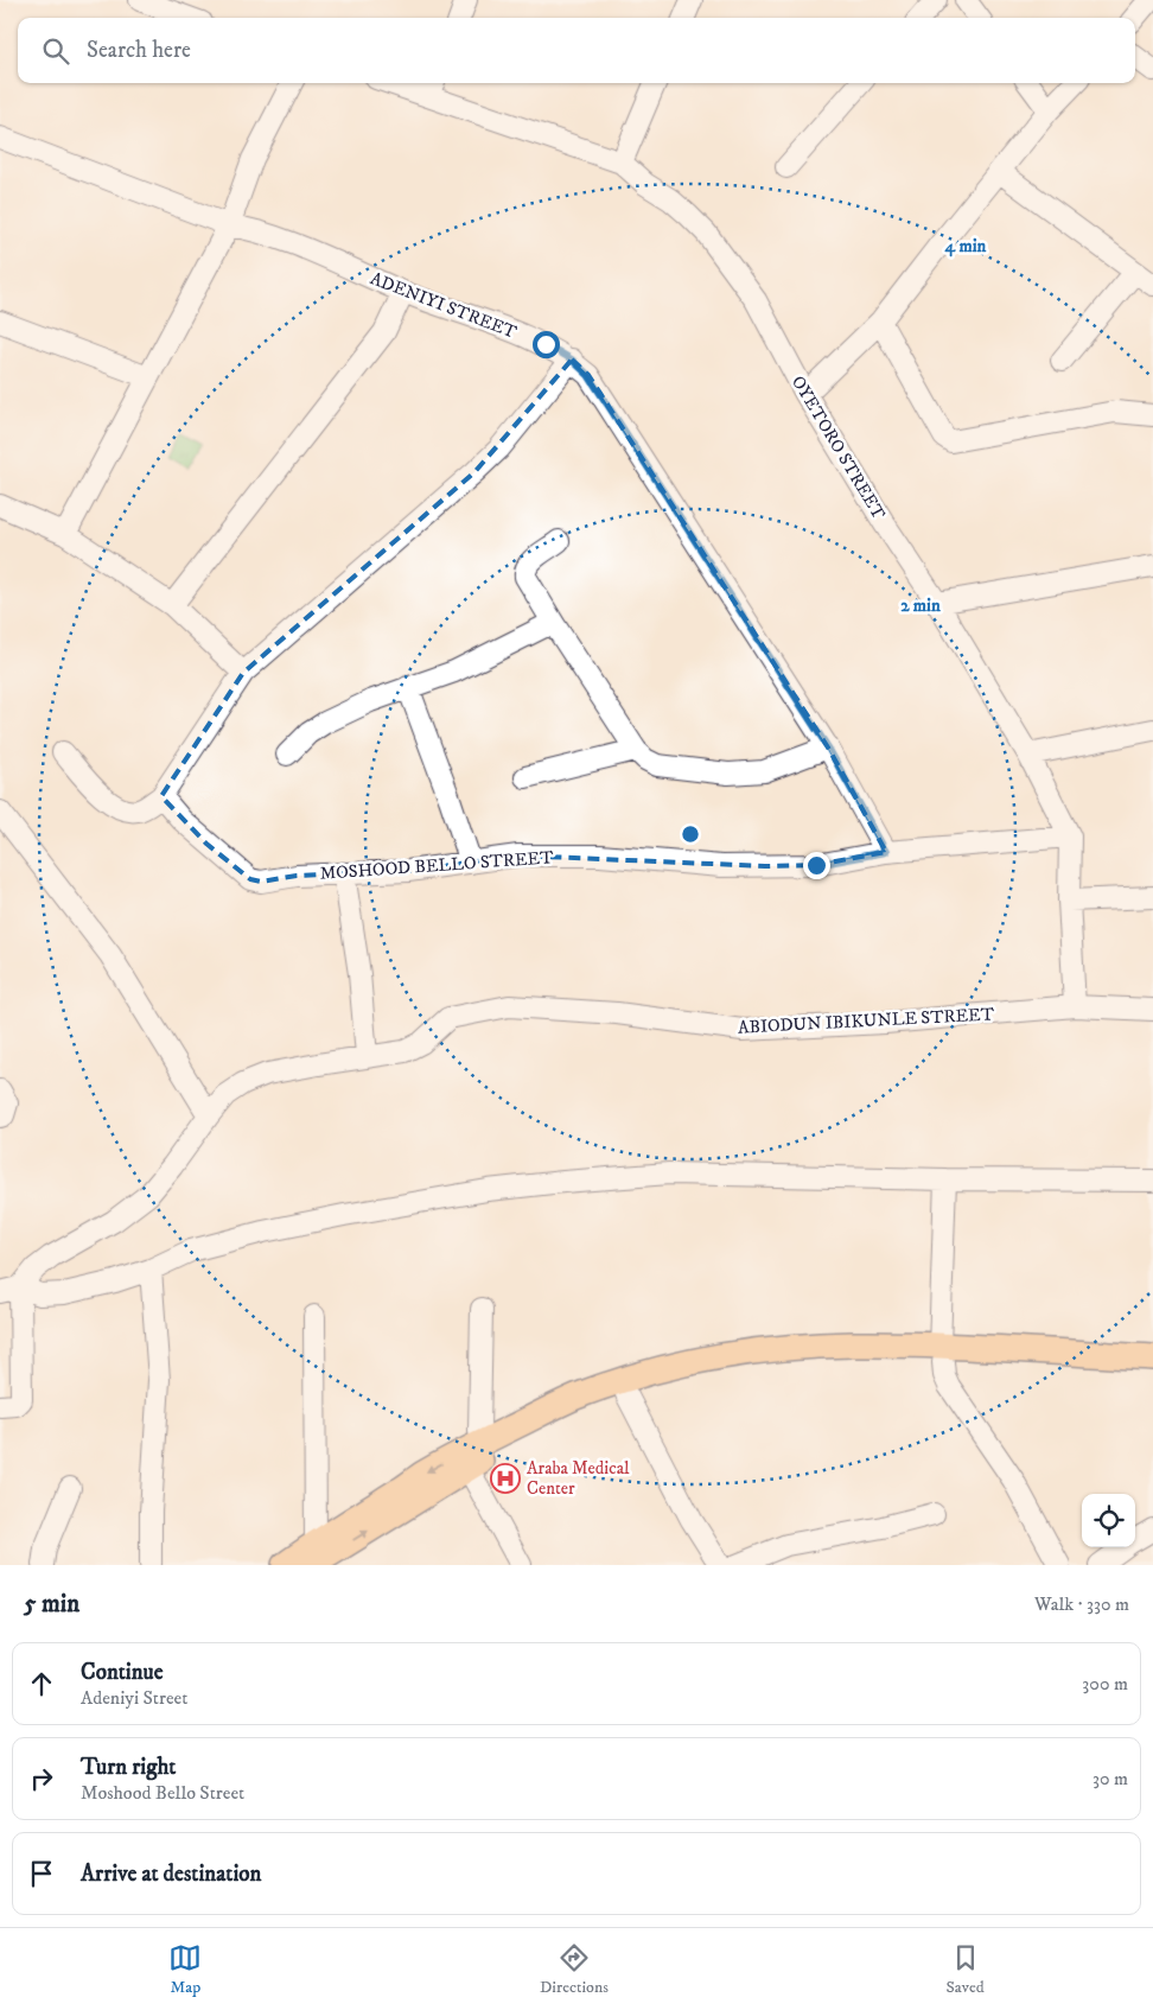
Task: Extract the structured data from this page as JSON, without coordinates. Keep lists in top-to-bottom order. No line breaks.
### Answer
{"streets":{"street":["ADENIYI STREET","OYETORO STREET","MOSHOOD BELLO STREET","ABIODUN IBIKUNLE STREET"]},"crossings":[["ADENIYI STREET","MOSHOOD BELLO STREET"],["OYETORO STREET","MOSHOOD BELLO STREET"],["OYETORO STREET","ABIODUN IBIKUNLE STREET"]],"places":{"hospital":["Araba Medical Center"]},"page":{"search":"Search here","heading":["5 min","Walk · 330 m"],"list":[["Continue","Adeniyi Street","300 m"],["Turn right","Moshood Bello Street","30 m"],"Arrive at destination"],"nav":["Map","Directions","Saved"]},"rings":["4 min","2 min"]}
